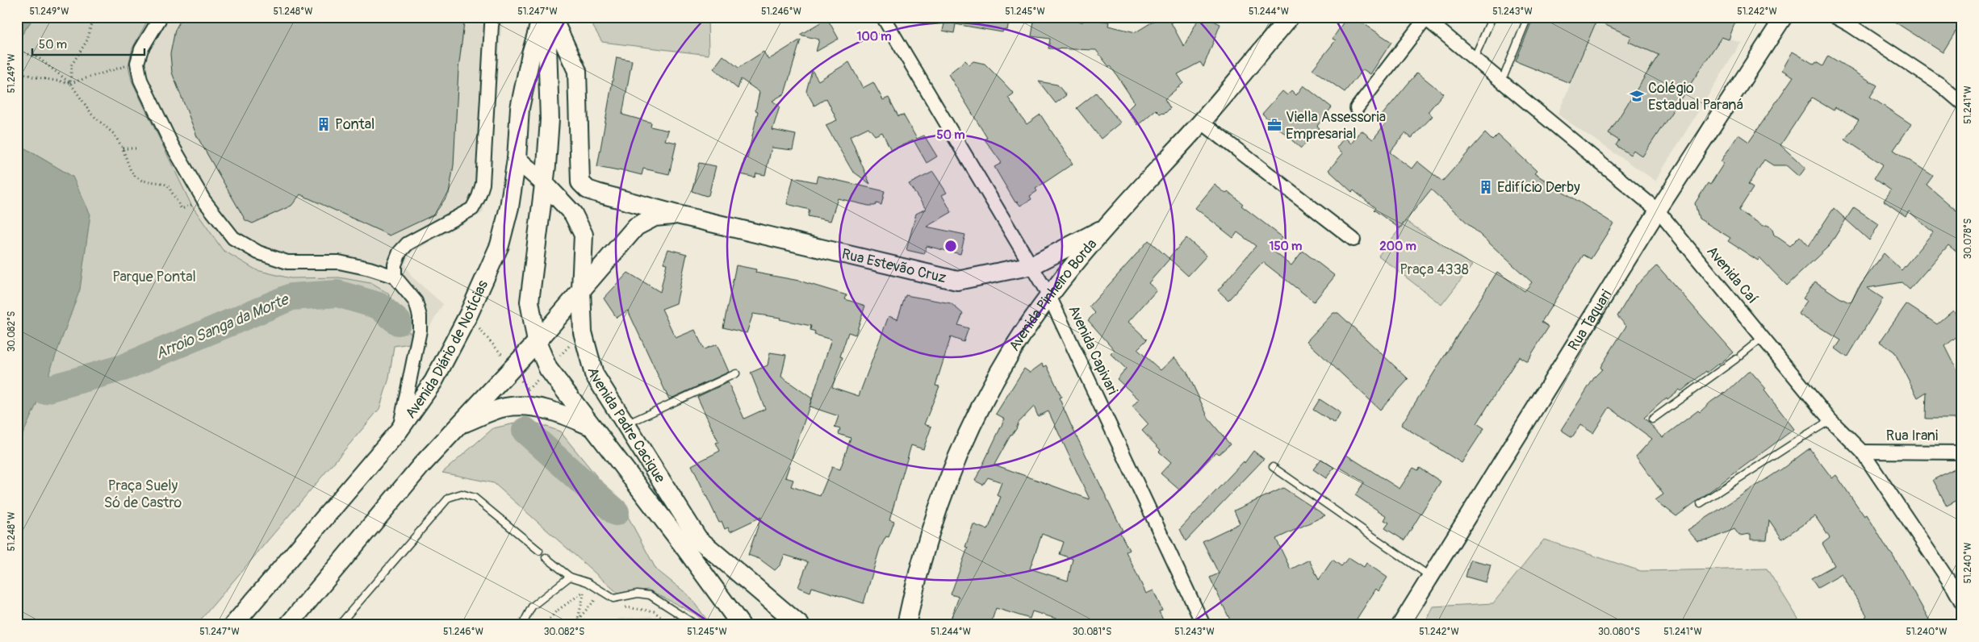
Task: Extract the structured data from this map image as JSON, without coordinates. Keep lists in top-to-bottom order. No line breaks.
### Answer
{"streets":{"main road":["Rua Estevão Cruz","Avenida Pinheiro Borda","Avenida Diário de Notícias","Avenida Padre Cacique"],"street":["Avenida Caí","Rua Taquari","Avenida Capivari","Rua Irani"]},"crossings":[["Rua Estevão Cruz","Avenida Pinheiro Borda"],["Rua Estevão Cruz","Avenida Capivari"],["Avenida Caí","Rua Taquari"],["Avenida Caí","Rua Irani"],["Avenida Pinheiro Borda","Avenida Capivari"],["Avenida Diário de Notícias","Avenida Padre Cacique"]],"water":["Arroio Sanga da Morte"],"parks":["Praça 4338","Parque Pontal","Praça Suely Só de Castro"],"places":{"school or university":["Colégio Estadual Paraná"],"building":["Pontal","Edifício Derby"],"office":["Viella Assessoria Empresarial"]},"scale_bar":"50 m","coordinates":["51.249°W","51.248°W","51.247°W","51.246°W","51.245°W","51.244°W","51.243°W","51.242°W","51.241°W","30.078°S","30.082°S","51.240°W","30.081°S","30.080°S"],"rings":["100 m","50 m","150 m","200 m"]}
